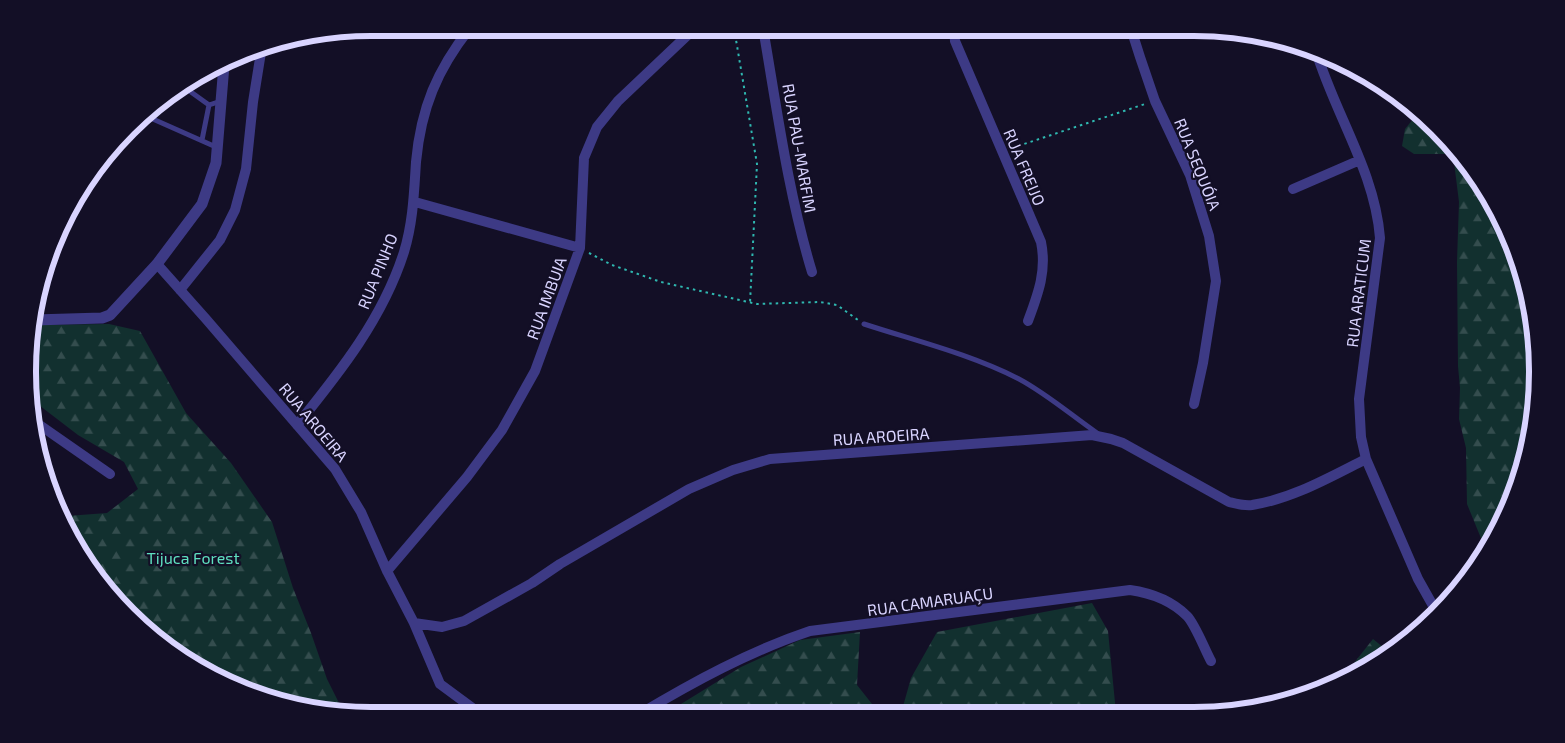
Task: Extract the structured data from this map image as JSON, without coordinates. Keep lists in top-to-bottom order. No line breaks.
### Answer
{"streets":{"street":["RUA PAU-MARFIM","RUA SEQUÓIA","RUA FREIJO","RUA PINHO","RUA ARATICUM","RUA IMBUIA","RUA AROEIRA","RUA CAMARUAÇU"]},"crossings":[["RUA PINHO","RUA AROEIRA"],["RUA ARATICUM","RUA AROEIRA"],["RUA IMBUIA","RUA AROEIRA"]],"parks":["Tijuca Forest"]}
